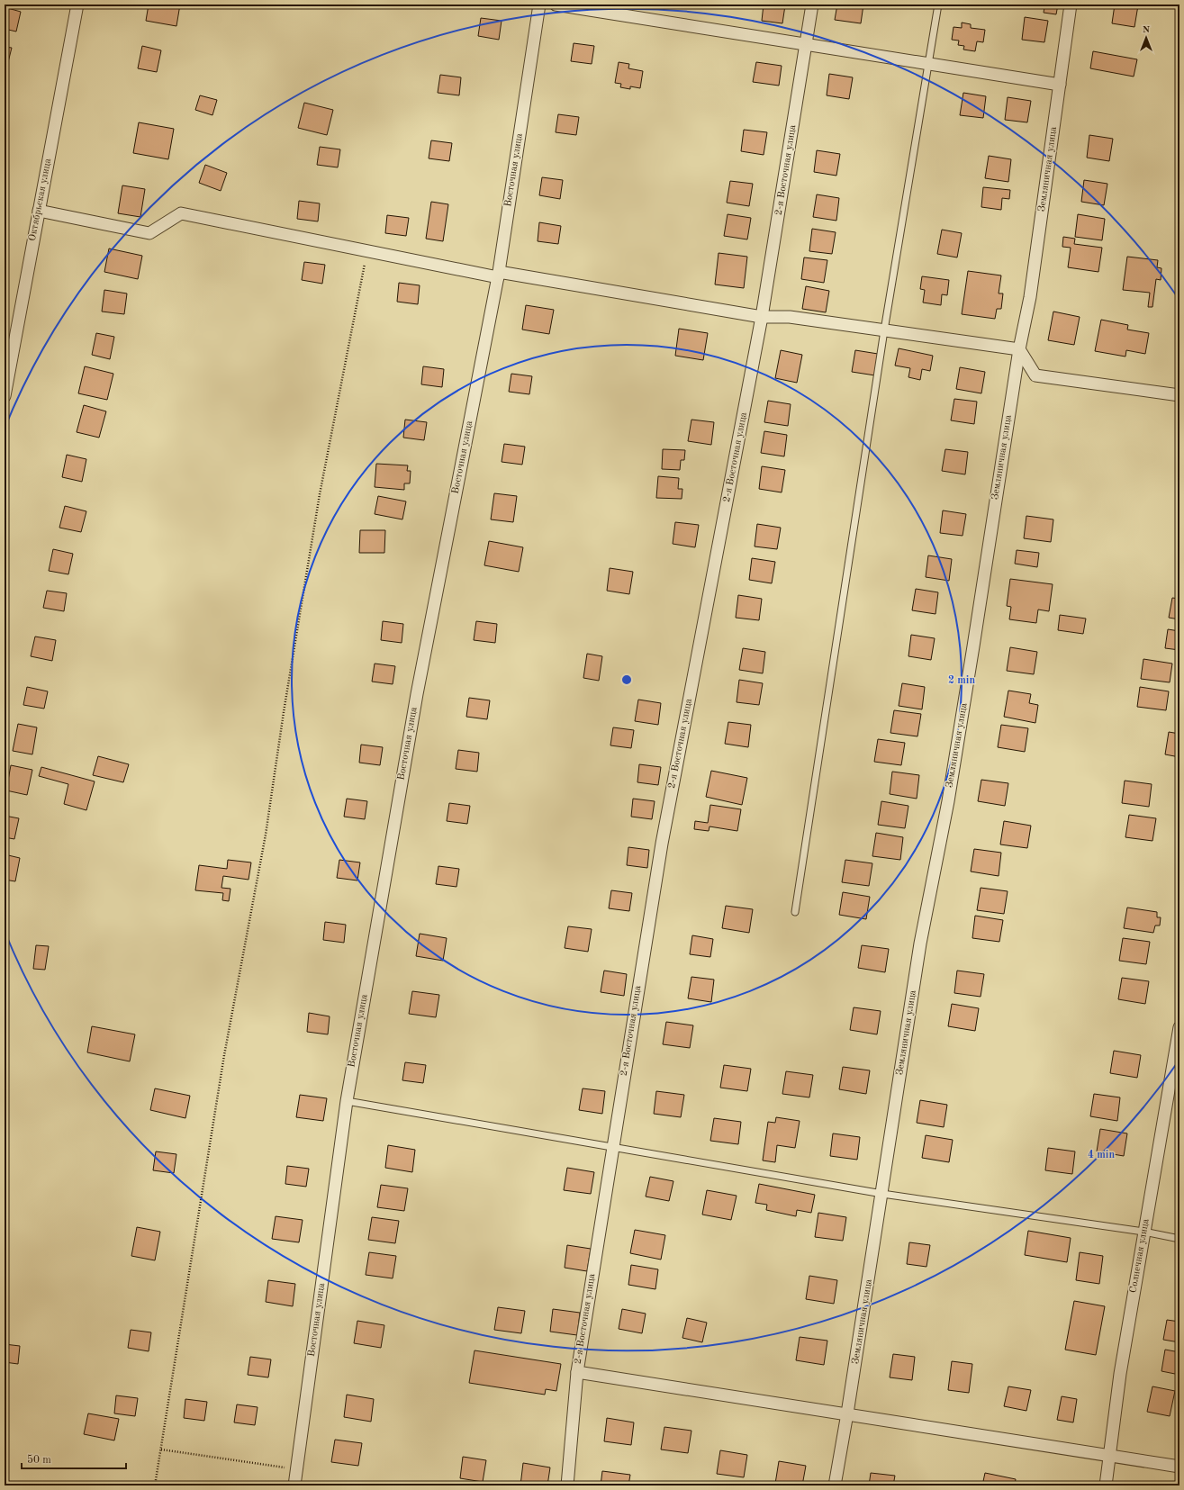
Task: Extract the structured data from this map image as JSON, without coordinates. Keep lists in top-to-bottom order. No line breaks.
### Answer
{"streets":{"street":["Земляничная улица","Восточная улица","2-я Восточная улица","Октябрьская улица","Солнечная улица"]},"scale_bar":"50 m","north":"top","rings":["2 min","4 min"]}
